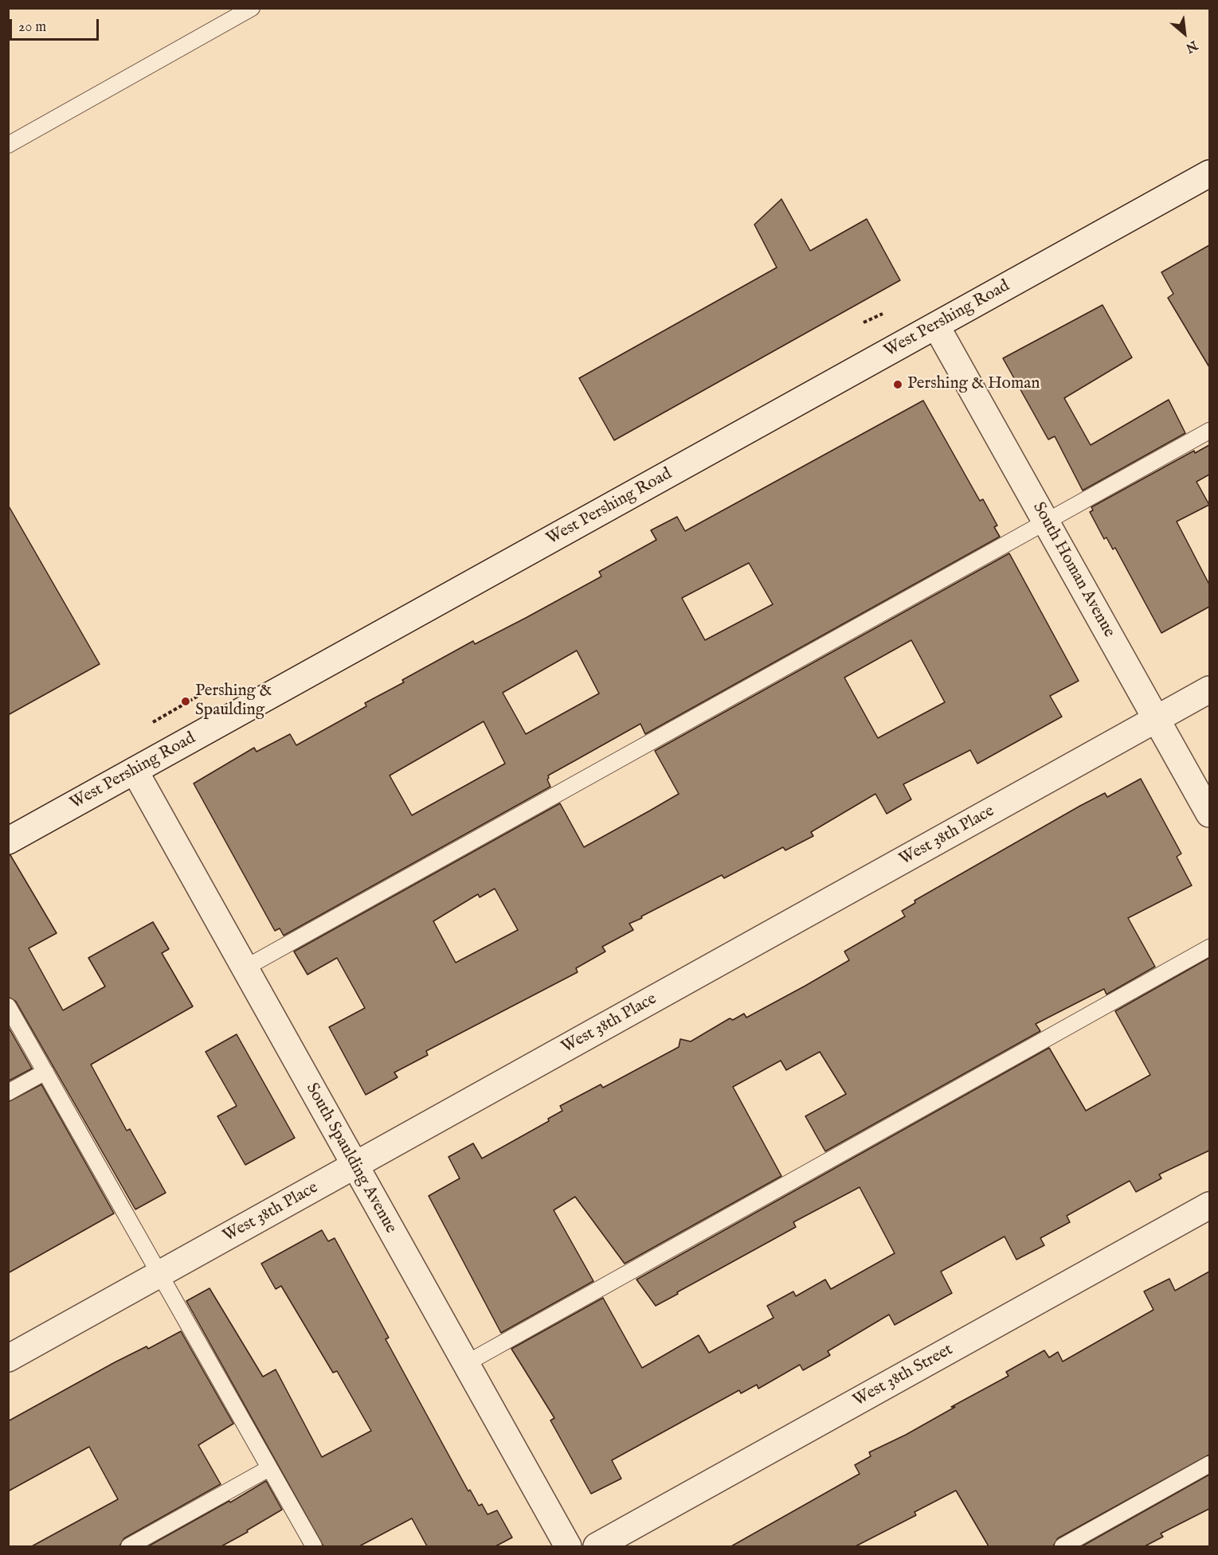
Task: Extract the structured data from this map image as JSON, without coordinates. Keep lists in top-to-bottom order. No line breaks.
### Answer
{"streets":{"street":["West Pershing Road","South Homan Avenue","West 38th Place","South Spaulding Avenue","West 38th Street"]},"crossings":[["West Pershing Road","South Homan Avenue"],["West Pershing Road","South Spaulding Avenue"],["South Homan Avenue","West 38th Place"],["West 38th Place","South Spaulding Avenue"]],"places":["Pershing & Homan","Pershing & Spaulding"],"scale_bar":"20 m","north":"bottom right"}
